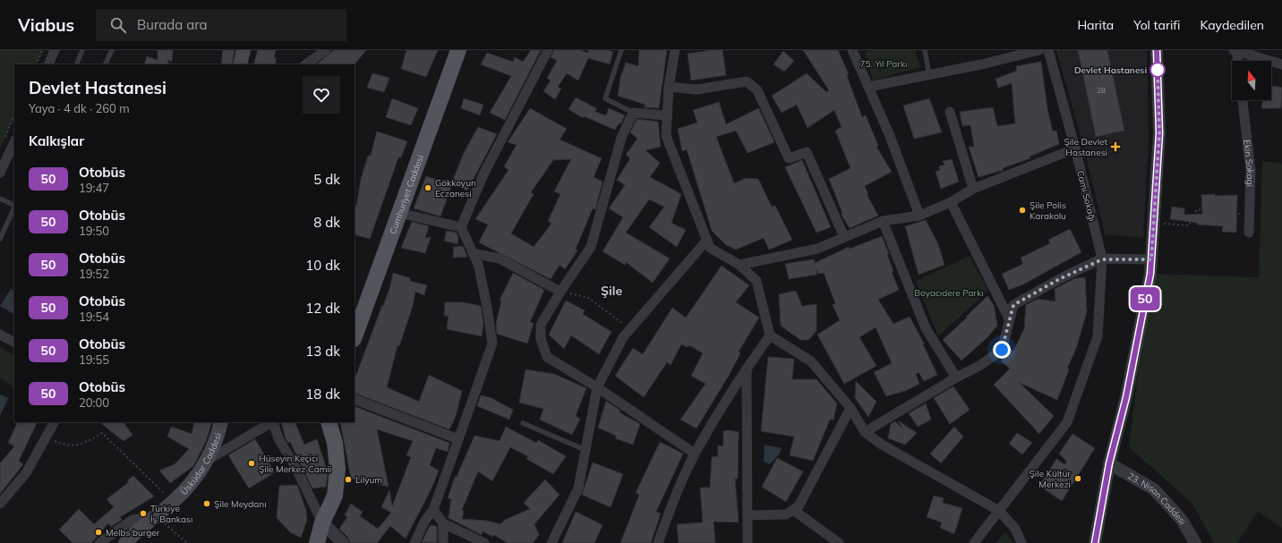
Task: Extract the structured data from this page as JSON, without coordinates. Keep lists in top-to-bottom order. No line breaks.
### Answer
{"streets":{"main road":["Cumhuriyet Caddesi","Üsküdar Caddesi"],"street":["Ekin Sokagi","Cami Sokağı","23. Nisan Caddesi"]},"districts":["Şile"],"parks":["75. Yıl Parkı","Boyacıdere Parkı"],"places":{"other":["Devlet Hastanesi","Gökkoyun Eczanesi","Şile Polis Karakolu","Hüseyin Keçici Şile Merkez Camii","Şile Kültür Merkezi","Lilyum","Şile Meydanı","Türkiye İş Bankası","Melbs burger"],"health":["Şile Devlet Hastanesi"]},"lines":["bus line 50"],"house_numbers":["28"],"north":"top","page":{"header":"Viabus","search":"Burada ara","nav":["Harita","Yol tarifi","Kaydedilen"],"on_map":"50","heading":[["Devlet Hastanesi","Yaya · 4 dk · 260 m"],"Kalkışlar"],"list":[{"mark":"50","name":"Otobüs","note":"19:47","value":"5 dk"},{"mark":"50","name":"Otobüs","note":"19:50","value":"8 dk"},{"mark":"50","name":"Otobüs","note":"19:52","value":"10 dk"},{"mark":"50","name":"Otobüs","note":"19:54","value":"12 dk"},{"mark":"50","name":"Otobüs","note":"19:55","value":"13 dk"},{"mark":"50","name":"Otobüs","note":"20:00","value":"18 dk"}]}}
